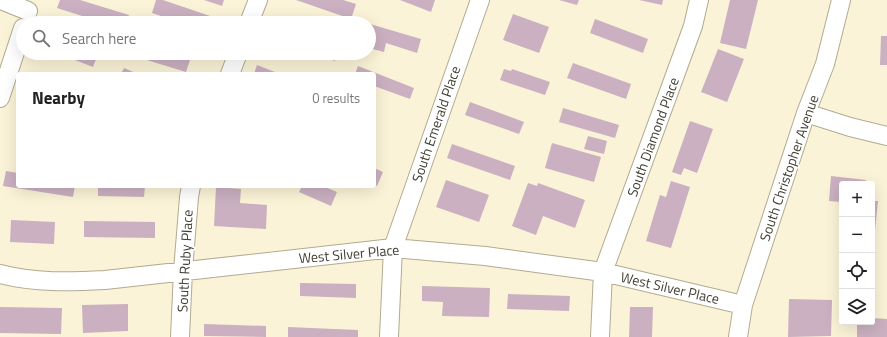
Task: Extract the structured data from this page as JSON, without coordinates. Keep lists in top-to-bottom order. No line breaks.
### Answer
{"streets":{"street":["South Emerald Place","South Diamond Place","South Christopher Avenue","West Silver Place","South Ruby Place"]},"crossings":[["South Emerald Place","West Silver Place"],["South Diamond Place","West Silver Place"],["South Christopher Avenue","West Silver Place"],["West Silver Place","South Ruby Place"]],"page":{"search":"Search here","heading":["Nearby","0 results"],"map_buttons":["+","−"]}}
